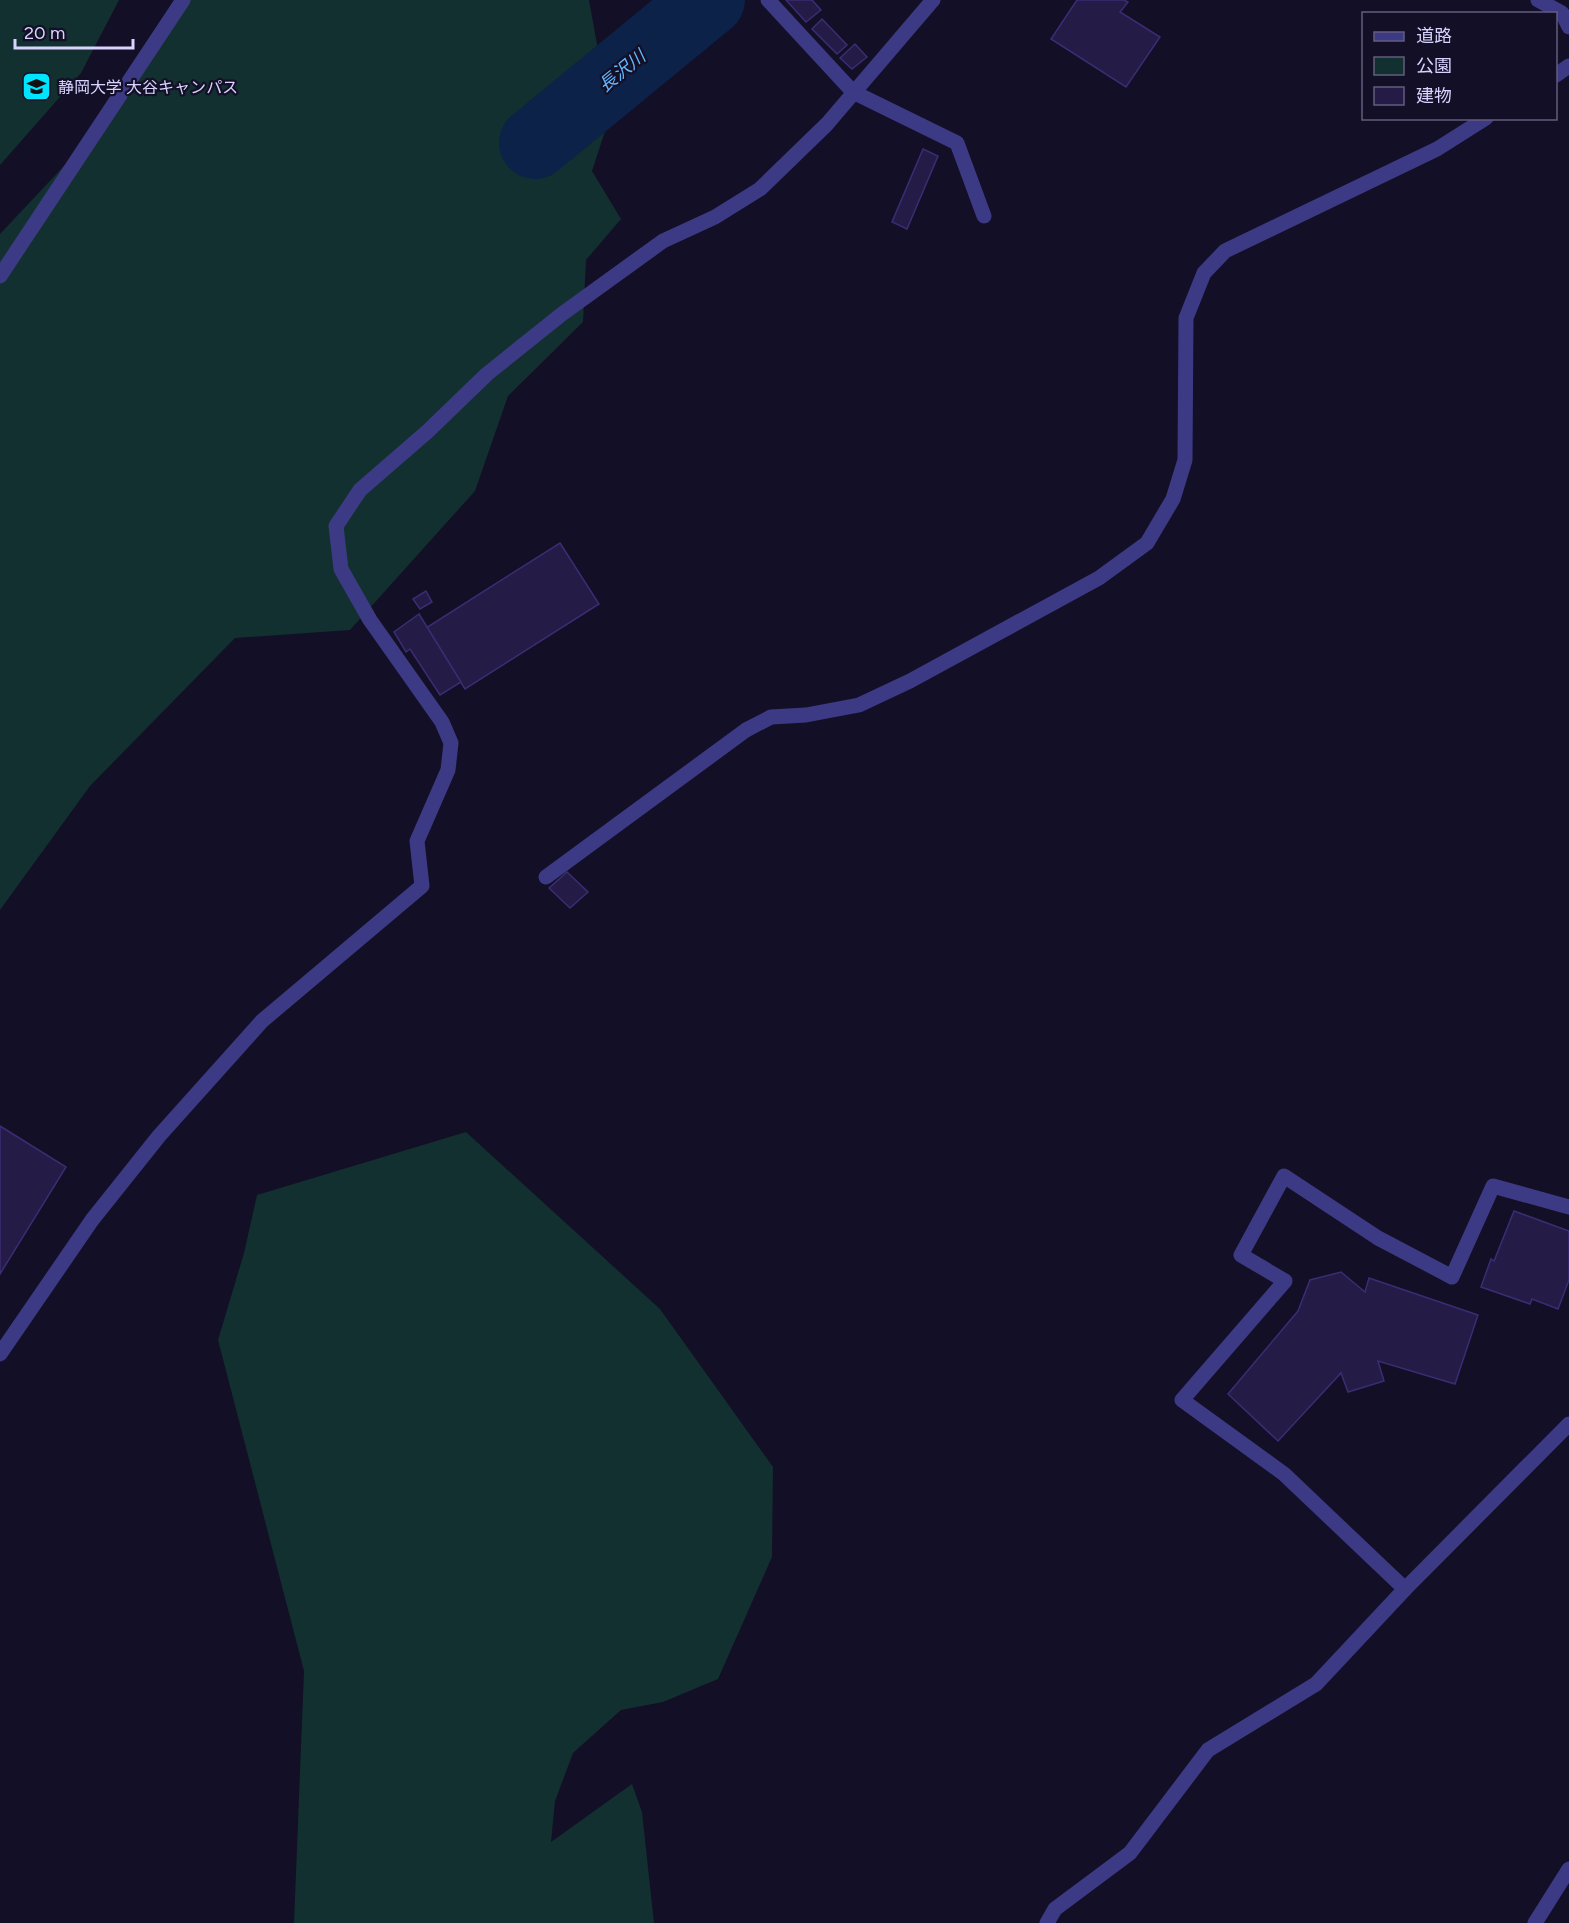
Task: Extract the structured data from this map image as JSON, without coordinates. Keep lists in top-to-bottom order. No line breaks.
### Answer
{"water":["長沢川"],"places":{"school or university":["静岡大学 大谷キャンパス"]},"legend":["道路","公園","建物"],"scale_bar":"20 m"}
